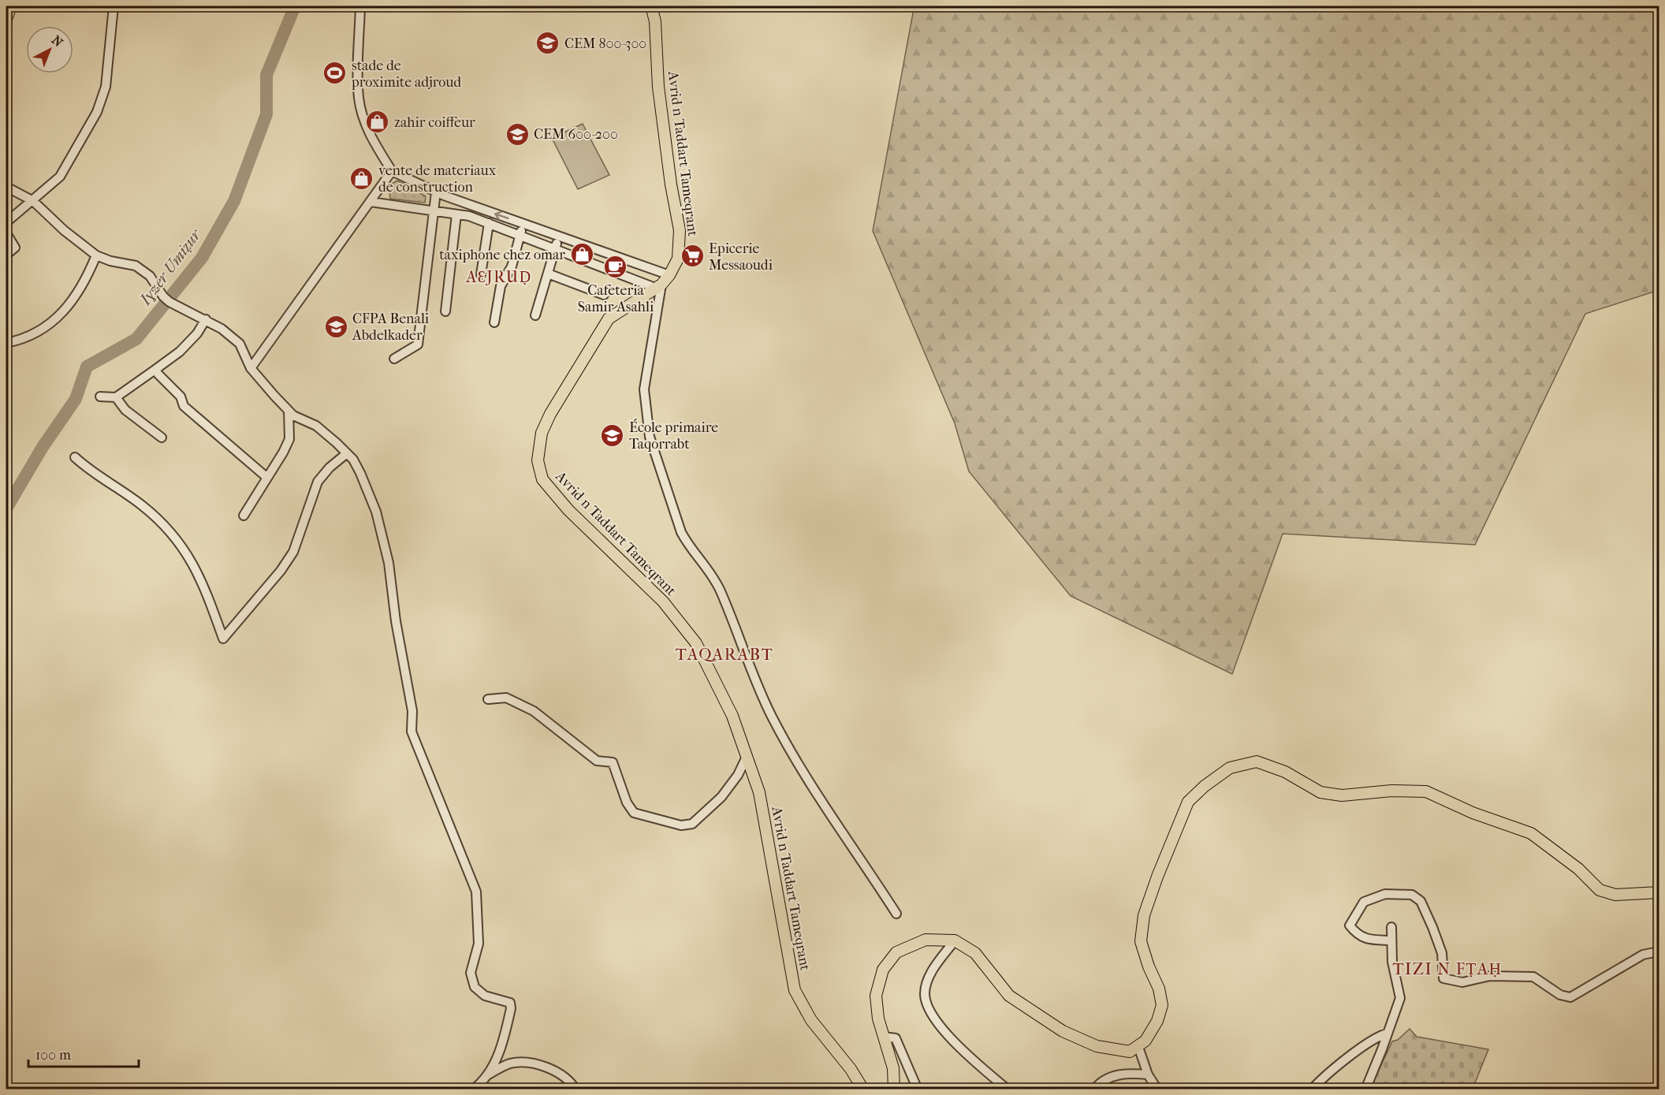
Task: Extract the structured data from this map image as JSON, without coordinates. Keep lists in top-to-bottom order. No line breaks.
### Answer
{"streets":{"main road":["Avrid n Taddart Tameqrant"]},"districts":["AƐJRUḌ","TAQARABT","TIZI N FṬAḤ"],"water":["Iɣzer Umiẓur"],"places":{"school or university":["CEM 800-300","CEM 600-200","CFPA Benali Abdelkader","École primaire Taqorrabt"],"sports":["stade de proximite adjroud"],"shop":["zahir coiffeur","vente de materiaux de construction","taxiphone chez omar"],"supermarket":["Epicerie Messaoudi"],"cafe":["Cafeteria Samir Asahli"]},"scale_bar":"100 m","north":"top right"}
